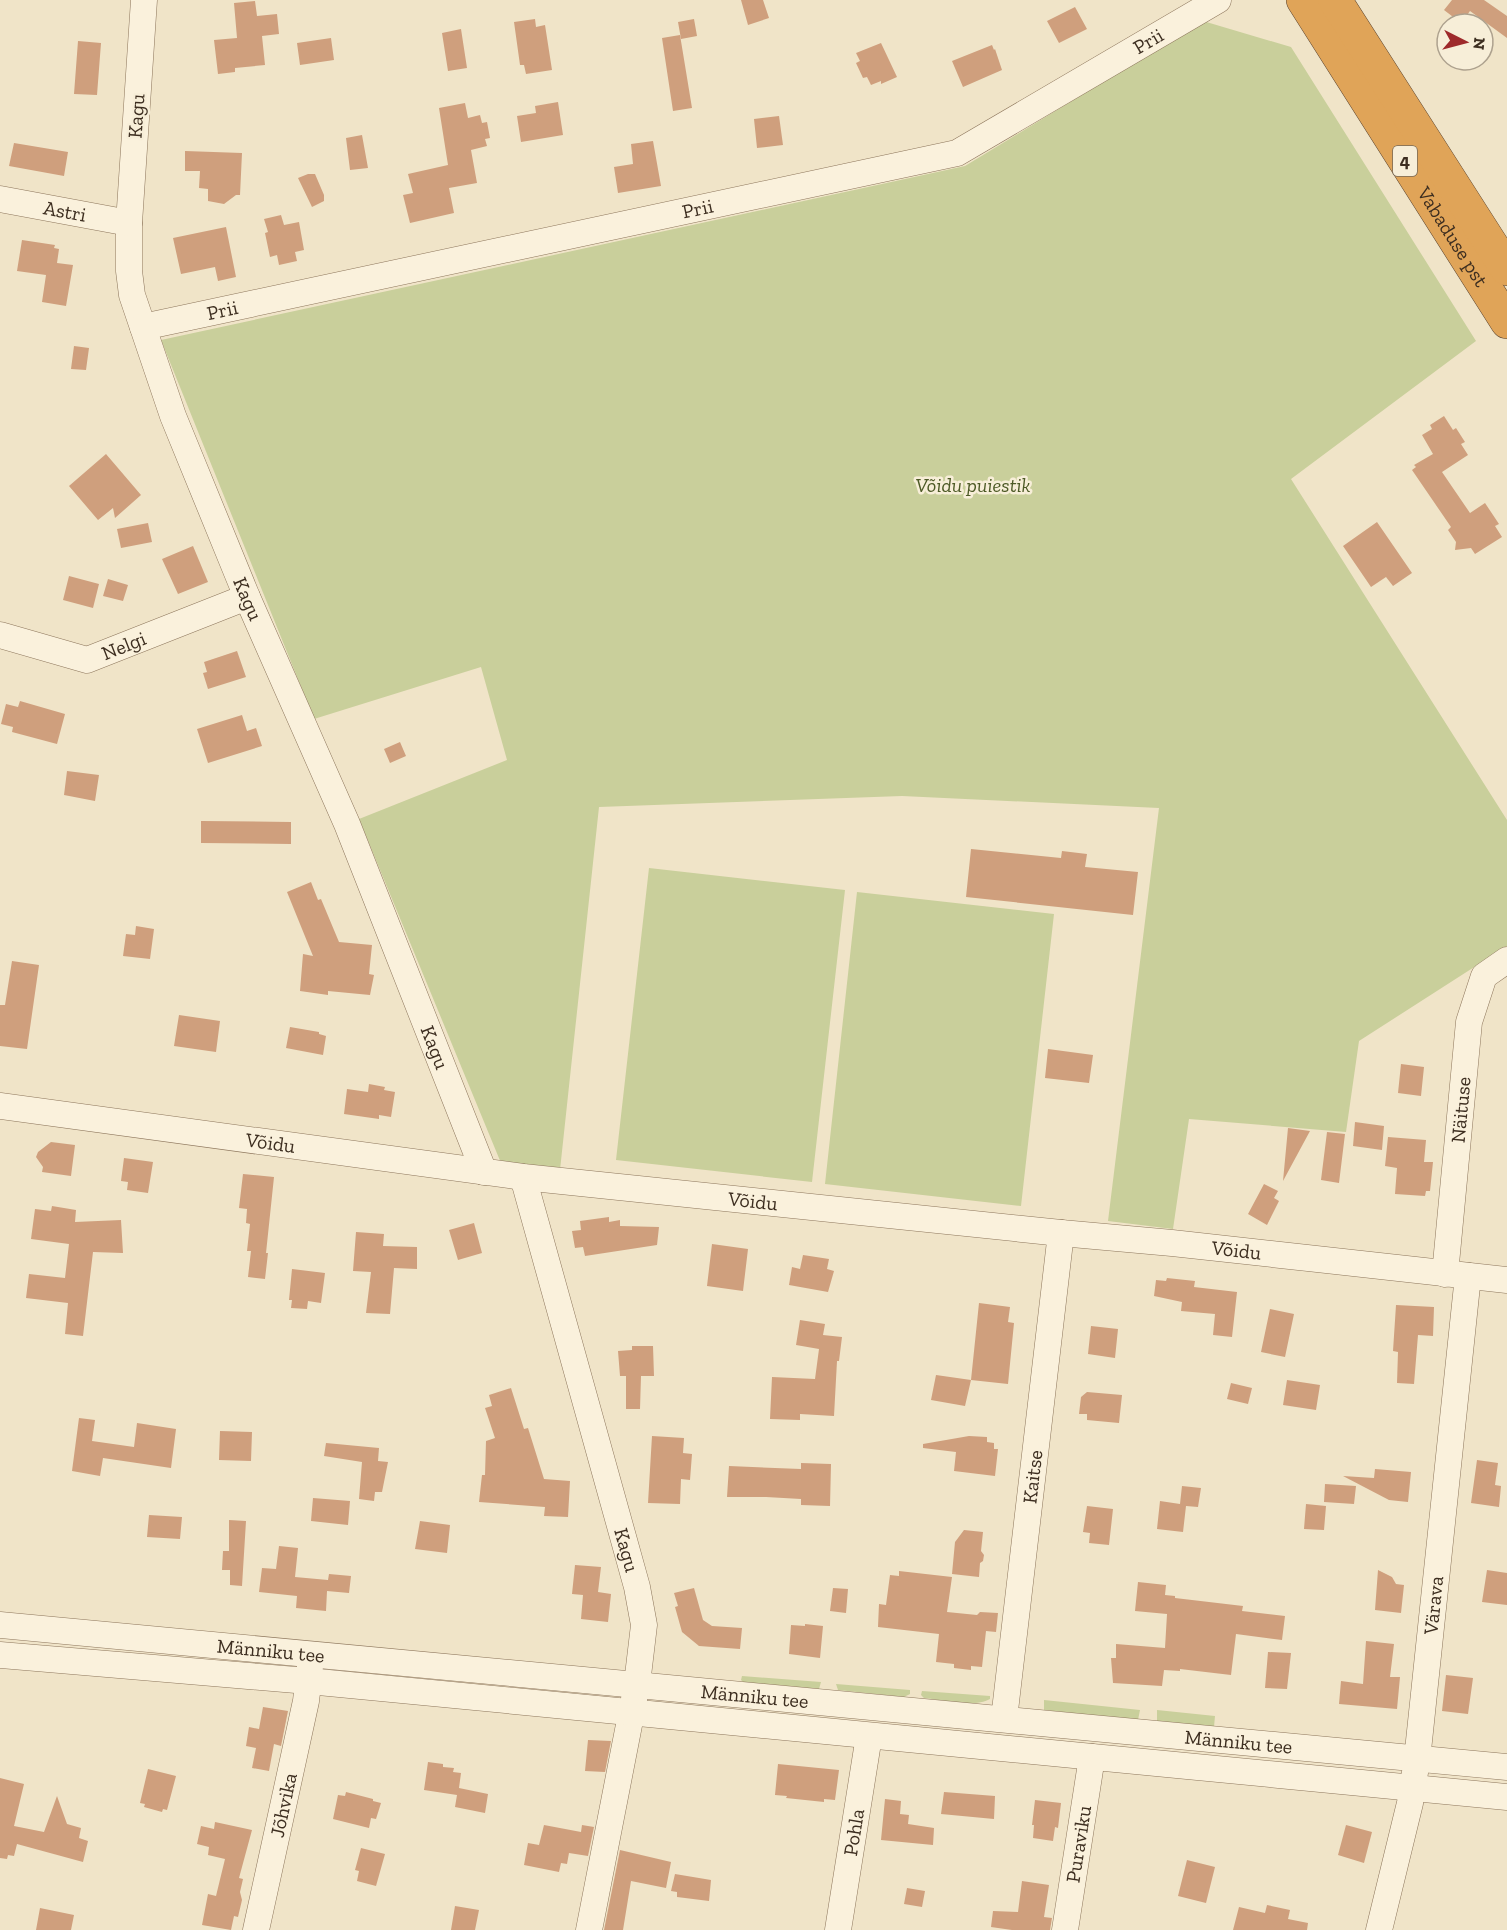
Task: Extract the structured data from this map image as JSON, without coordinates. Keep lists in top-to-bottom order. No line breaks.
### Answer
{"streets":{"highway":["4","Vabaduse pst"],"street":["Prii","Kagu","Astri","Nelgi","Näituse","Võidu","Kaitse","Värava","Männiku tee","Jõhvika","Pohla","Puraviku"]},"crossings":[["Prii","Kagu"],["Kagu","Astri"],["Kagu","Nelgi"],["Kagu","Võidu"],["Kagu","Männiku tee"],["Näituse","Võidu"],["Näituse","Värava"],["Võidu","Kaitse"],["Võidu","Värava"],["Kaitse","Männiku tee"],["Värava","Männiku tee"],["Männiku tee","Jõhvika"],["Männiku tee","Pohla"],["Männiku tee","Puraviku"]],"parks":["Võidu puiestik"],"north":"right"}
